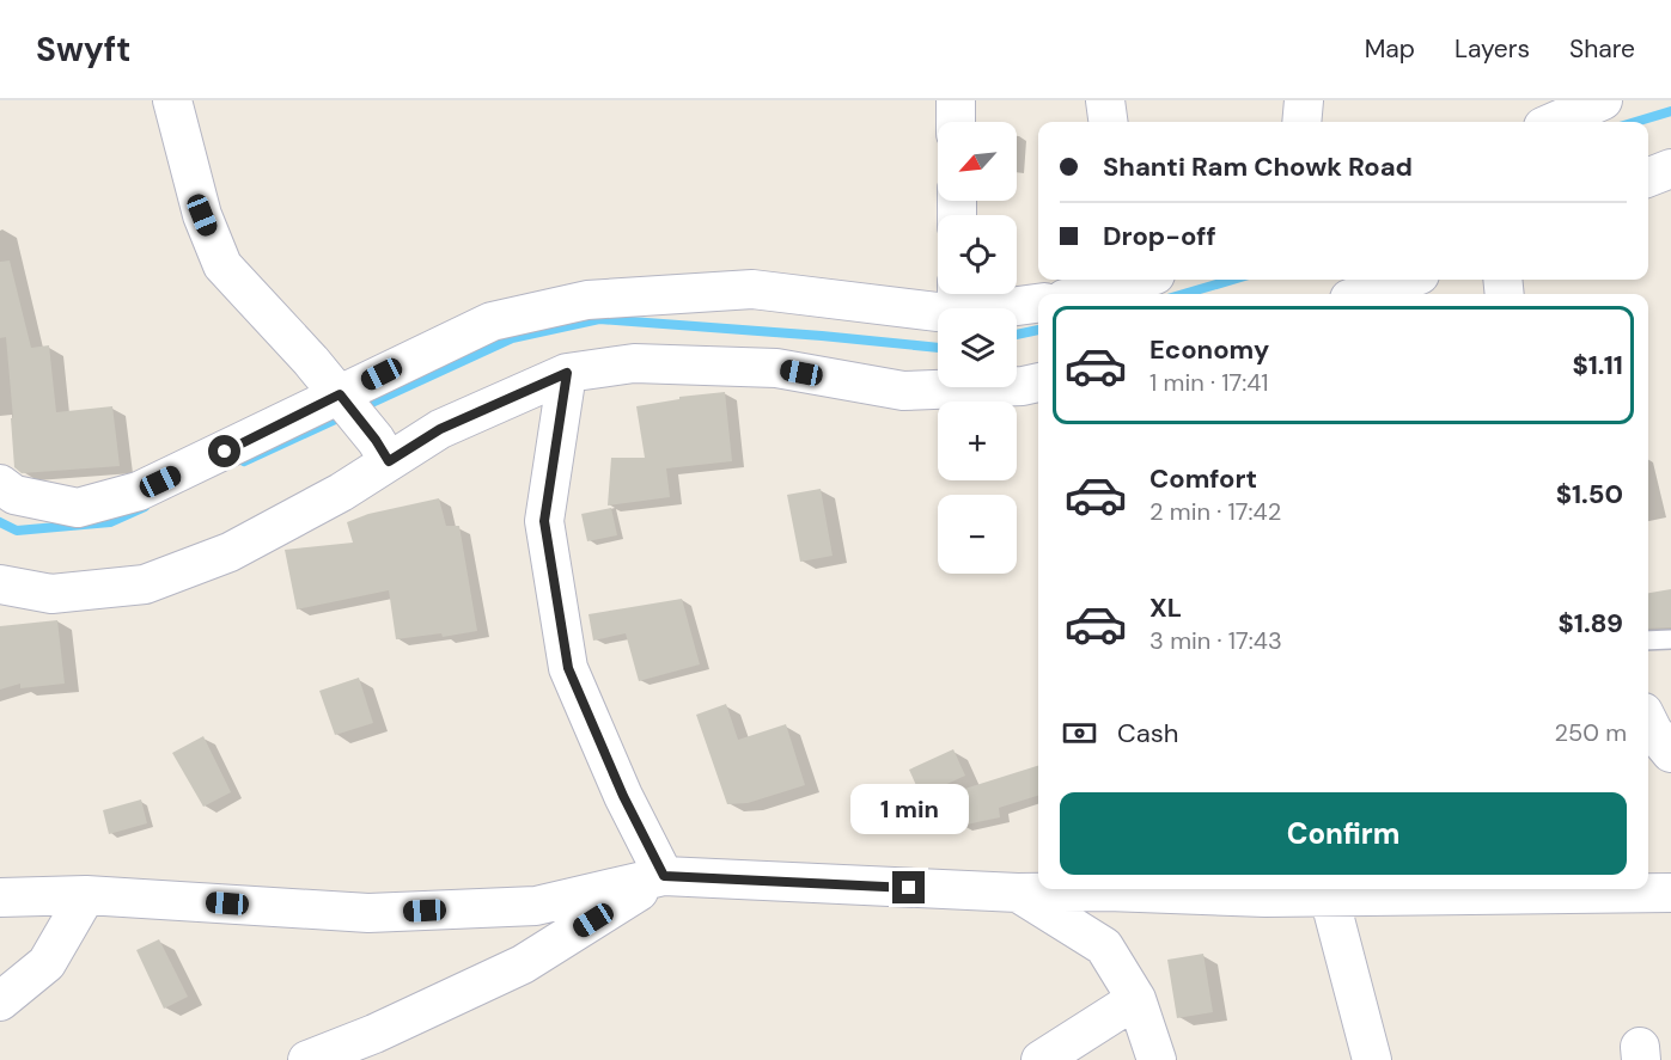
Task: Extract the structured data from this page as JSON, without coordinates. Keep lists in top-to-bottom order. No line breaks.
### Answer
{"north":"bottom left","page":{"header":"Swyft","nav":["Map","Layers","Share"],"map_buttons":["+","−"],"banner":["Shanti Ram Chowk Road","Drop-off"],"list":[{"name":"Economy","note":"1 min · 17:41","value":"$1.11"},{"name":"Comfort","note":"2 min · 17:42","value":"$1.50"},{"name":"XL","note":"3 min · 17:43","value":"$1.89"}],"pay":["Cash","250 m"],"buttons":"Confirm","bubble":"1 min"}}
